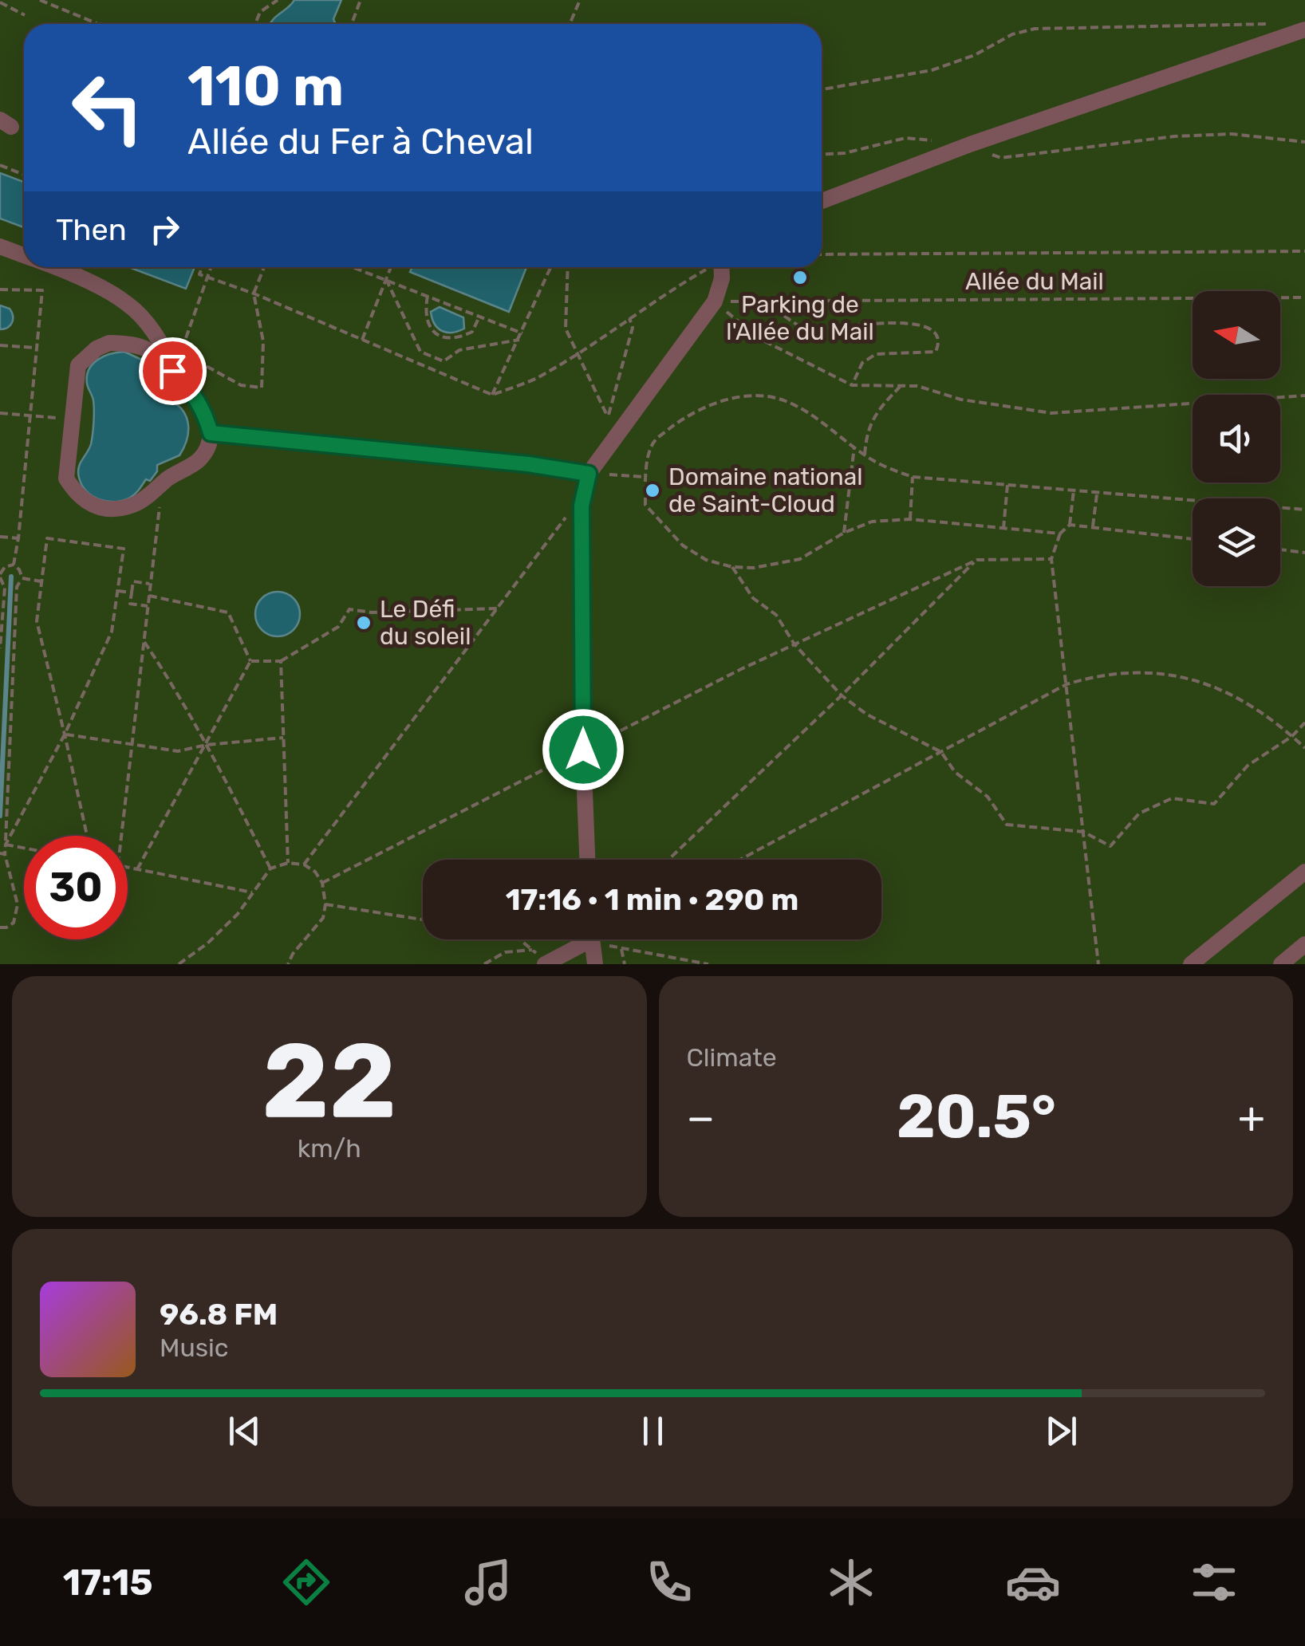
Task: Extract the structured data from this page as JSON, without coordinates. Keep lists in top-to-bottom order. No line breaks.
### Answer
{"streets":{"path":["Allée du Mail"]},"places":["Parking de l'Allée du Mail","Domaine national de Saint-Cloud","Le Défi du soleil"],"north":"left","page":{"turn":["110 m","Allée du Fer à Cheval"],"then":"Then","limit":"30","trip":"17:16 · 1 min · 290 m","tile":[["22","km/h"],"Climate"],"heat":["−","20.5°","+"],"song":["96.8 FM","Music"],"tabs":"17:15"}}
